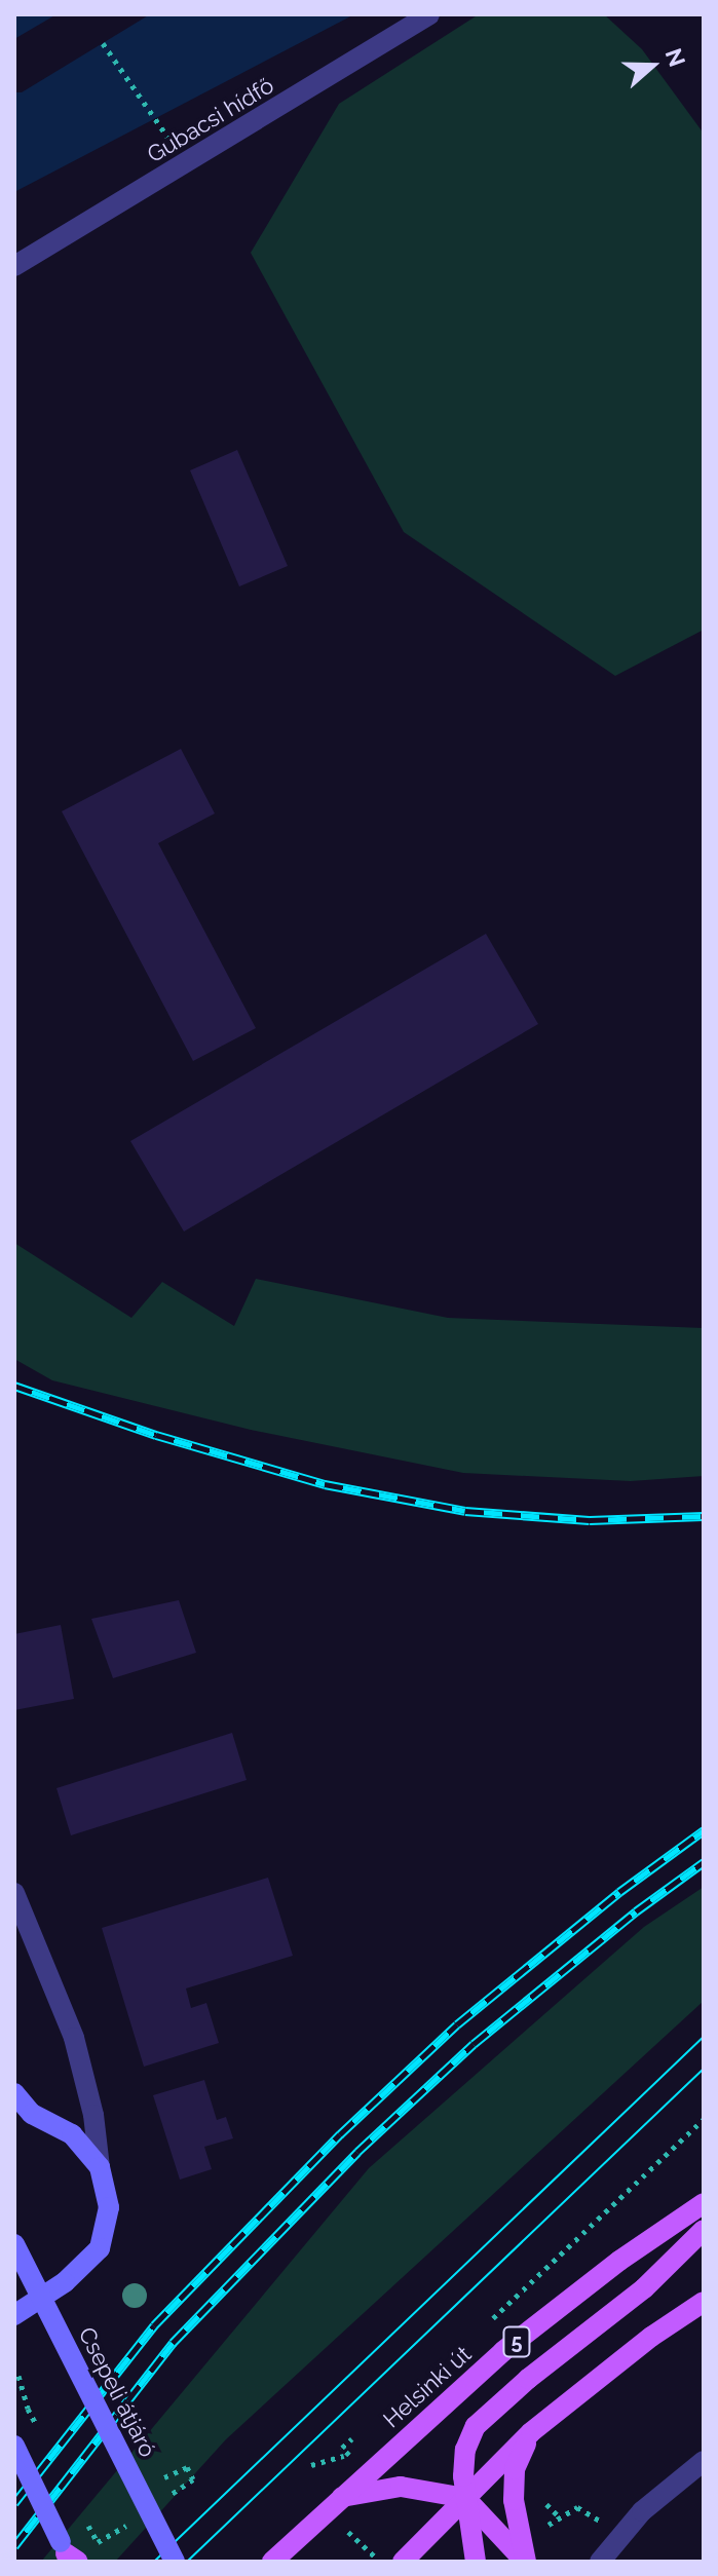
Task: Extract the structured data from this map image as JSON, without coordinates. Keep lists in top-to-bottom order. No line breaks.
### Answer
{"streets":{"main road":["5","Helsinki út","Csepeli átjáró"],"lane":["Gubacsi hídfő"]},"north":"right"}
